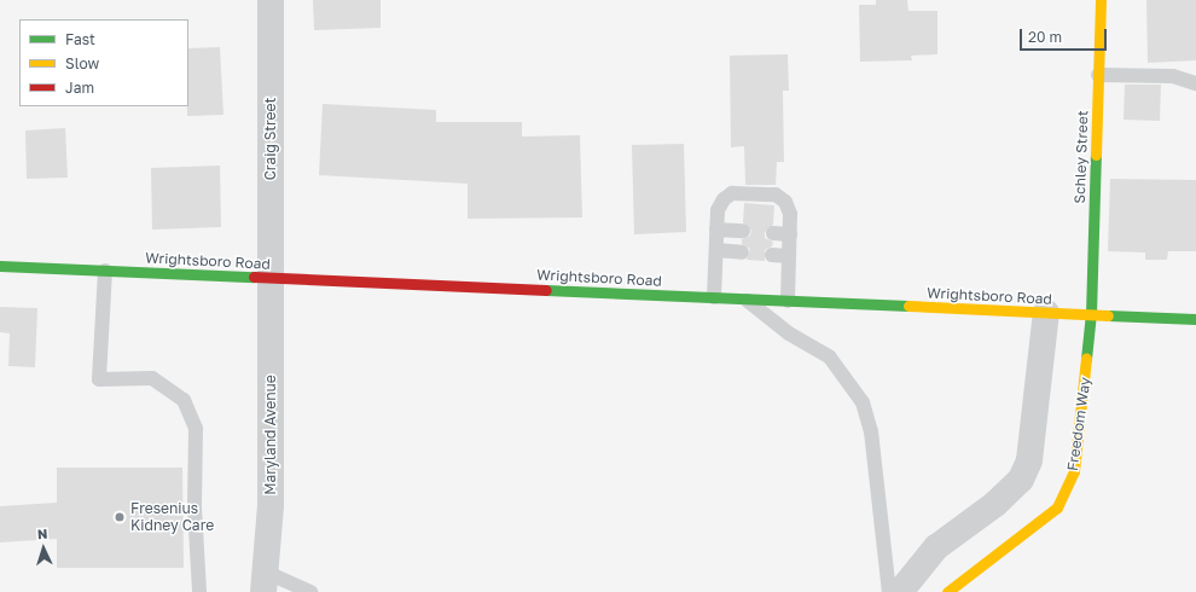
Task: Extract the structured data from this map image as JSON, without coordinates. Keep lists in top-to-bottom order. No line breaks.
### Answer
{"streets":{"main road":["Schley Street","Wrightsboro Road","Freedom Way"],"street":["Craig Street","Maryland Avenue"]},"crossings":[["Craig Street","Wrightsboro Road"],["Craig Street","Maryland Avenue"],["Schley Street","Wrightsboro Road"],["Schley Street","Freedom Way"],["Wrightsboro Road","Freedom Way"],["Wrightsboro Road","Maryland Avenue"]],"places":["Fresenius Kidney Care"],"legend":["Fast","Slow","Jam"],"scale_bar":"20 m","north":"top"}
